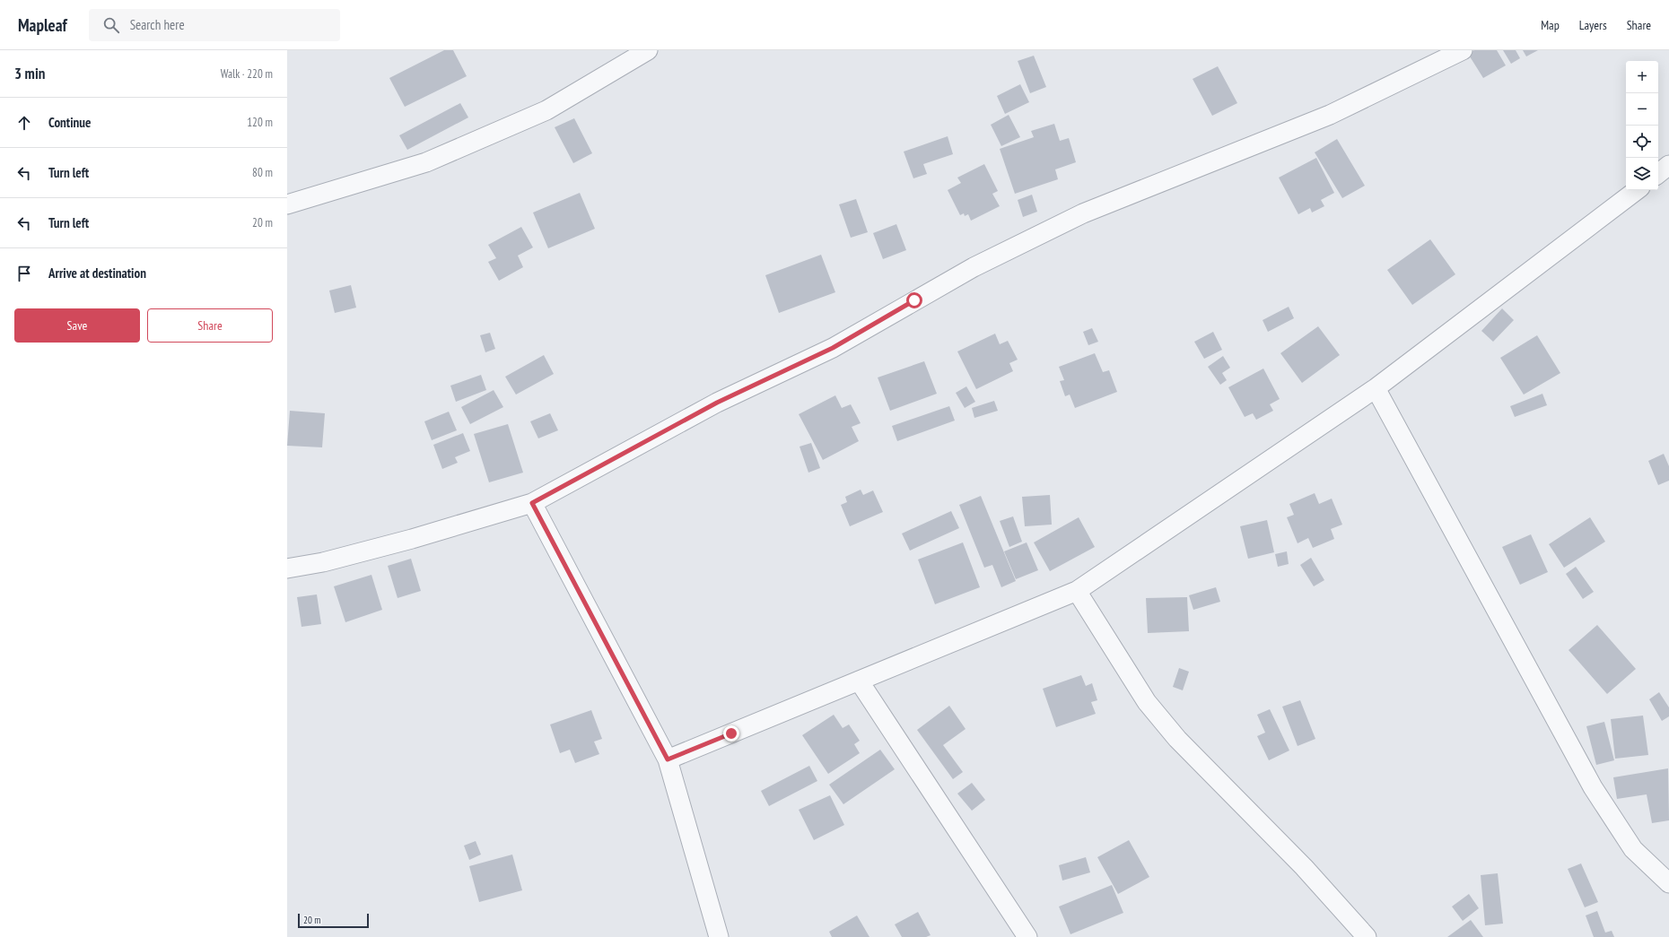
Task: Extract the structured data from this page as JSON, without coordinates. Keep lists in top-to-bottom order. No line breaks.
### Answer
{"scale_bar":"20 m","page":{"header":"Mapleaf","search":"Search here","nav":["Map","Layers","Share"],"heading":["3 min","Walk · 220 m"],"map_buttons":["+","−"],"list":[["Continue","120 m"],["Turn left","80 m"],["Turn left","20 m"],"Arrive at destination"],"buttons":["Save","Share"],"scale":"20 m"}}
